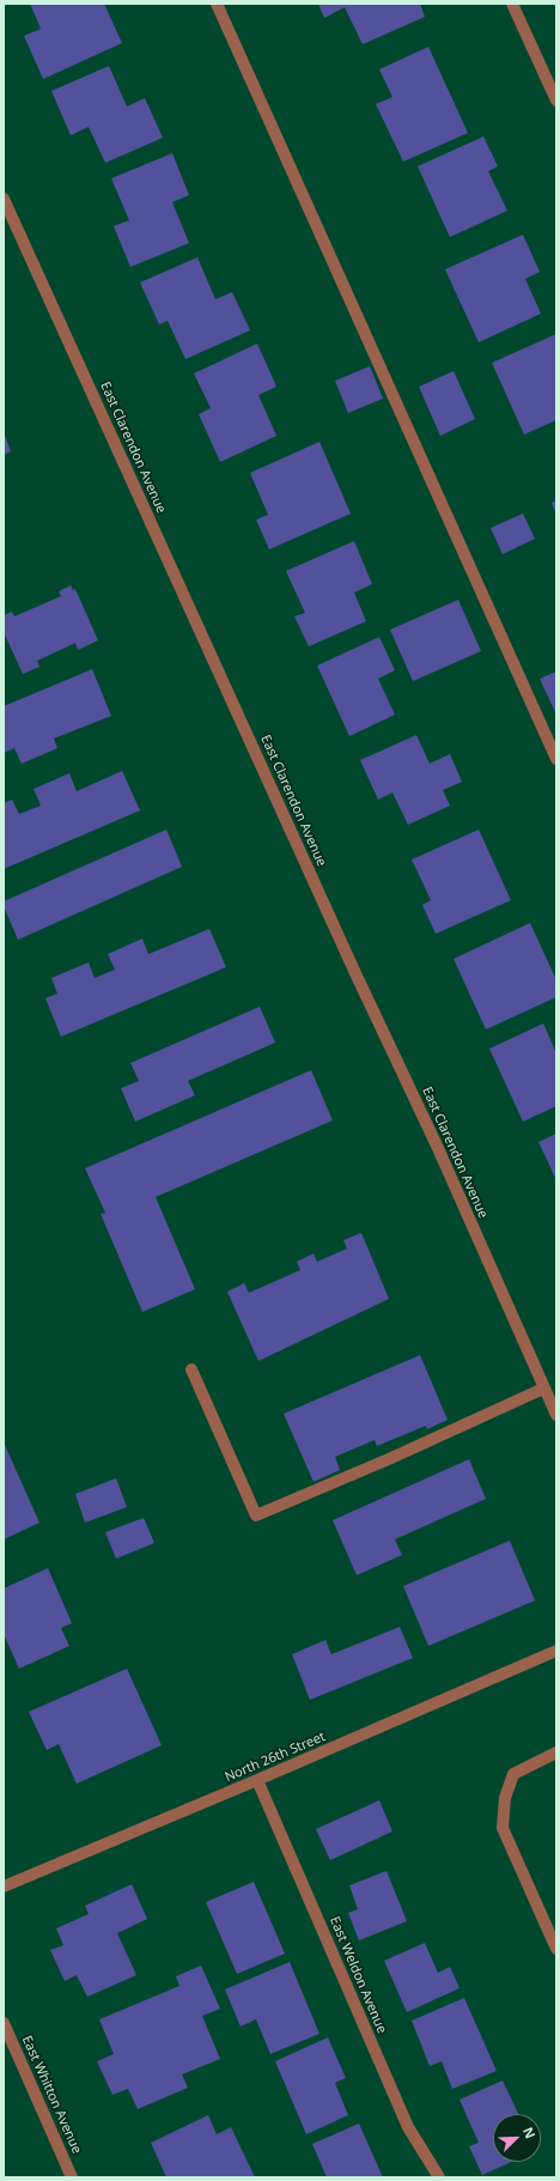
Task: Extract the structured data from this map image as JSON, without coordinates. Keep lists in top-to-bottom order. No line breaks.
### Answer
{"streets":{"street":["East Clarendon Avenue","North 26th Street","East Weldon Avenue","East Whitton Avenue"]},"crossings":[["North 26th Street","East Weldon Avenue"]],"north":"top right"}
